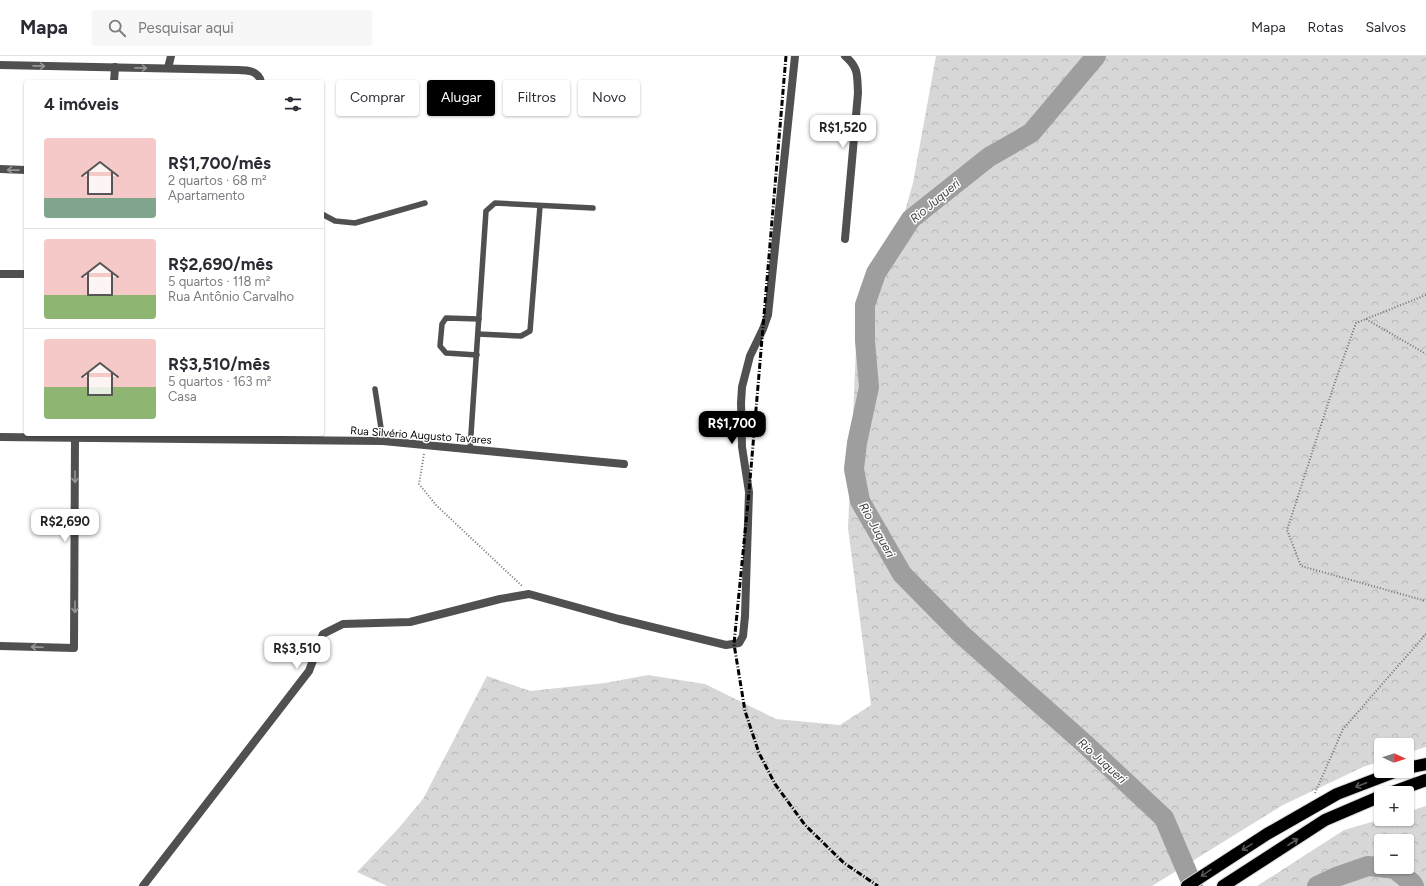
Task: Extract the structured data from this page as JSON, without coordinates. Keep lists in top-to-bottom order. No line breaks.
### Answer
{"streets":{"street":["Rua Silvério Augusto Tavares"]},"water":["Rio Juqueri"],"north":"right","page":{"header":"Mapa","search":"Pesquisar aqui","nav":["Mapa","Rotas","Salvos"],"chip":["Comprar","Alugar","Filtros","Novo"],"heading":"4 imóveis","price":["R$1,520","R$1,700","R$2,690","R$3,510"],"list":[{"name":"R$1,700/mês","note":"2 quartos · 68 m² · Apartamento"},{"name":"R$2,690/mês","note":"5 quartos · 118 m² · Rua Antônio Carvalho"},{"name":"R$3,510/mês","note":"5 quartos · 163 m² · Casa"}],"map_buttons":["+","−"]}}
